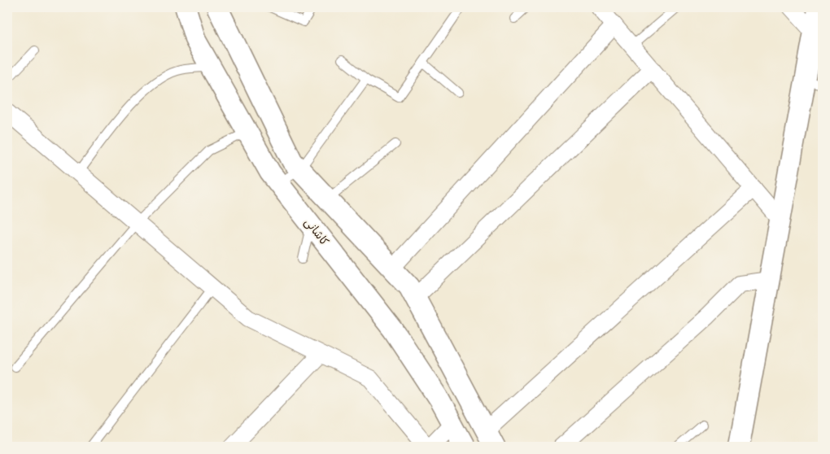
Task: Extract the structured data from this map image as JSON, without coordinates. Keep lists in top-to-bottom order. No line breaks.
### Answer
{"streets":{"street":["کاشانی"]}}
